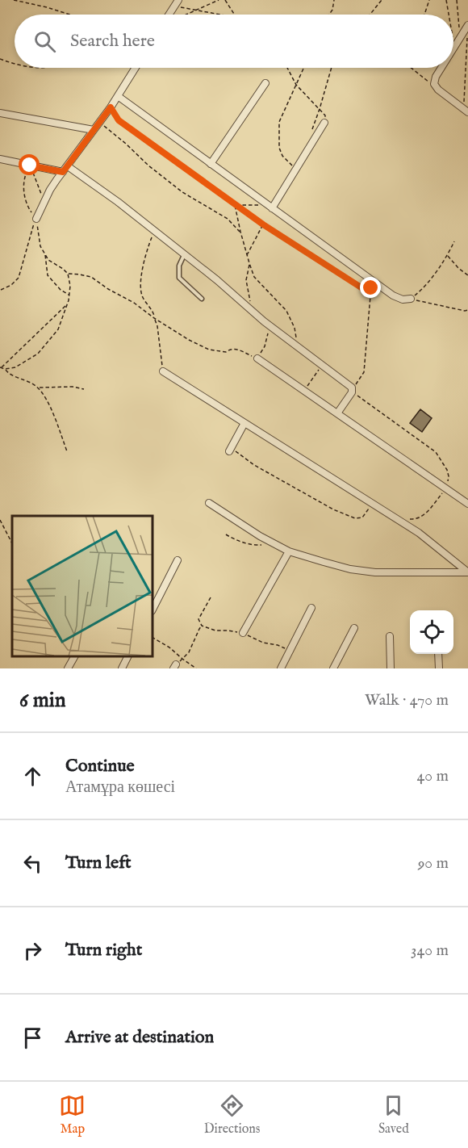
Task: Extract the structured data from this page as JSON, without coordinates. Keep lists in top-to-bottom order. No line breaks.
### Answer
{"page":{"search":"Search here","heading":["6 min","Walk · 470 m"],"list":[["Continue","Атамұра көшесі","40 m"],["Turn left","90 m"],["Turn right","340 m"],"Arrive at destination"],"nav":["Map","Directions","Saved"]}}
